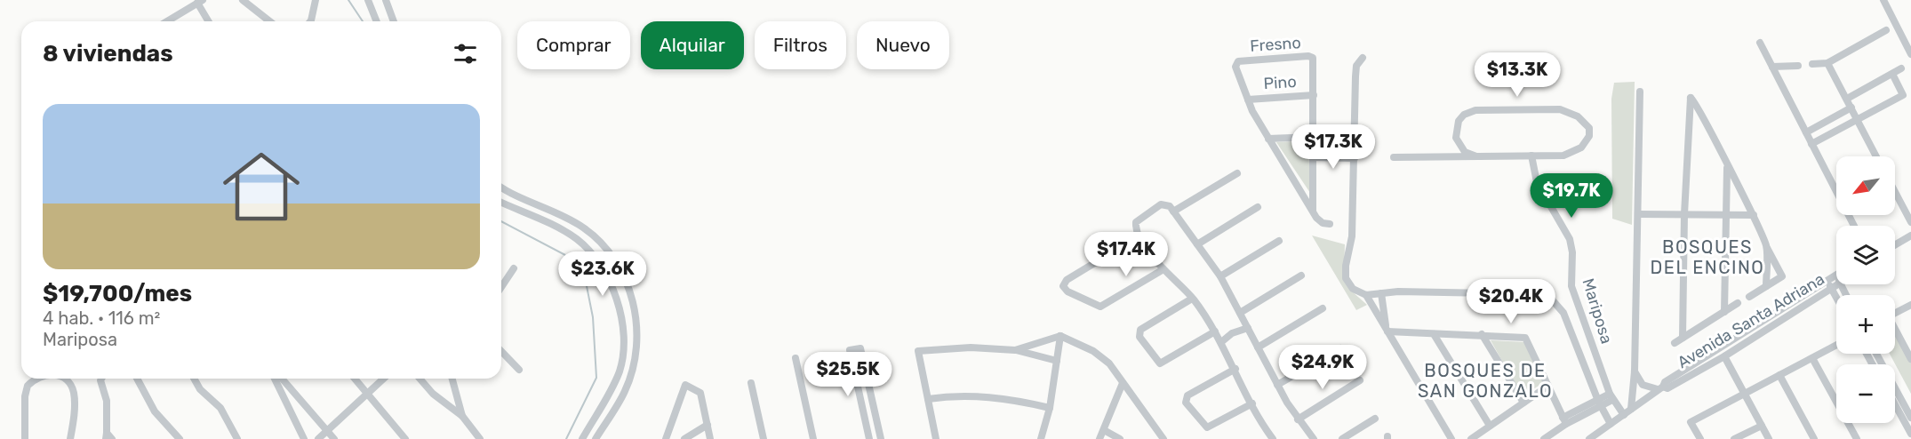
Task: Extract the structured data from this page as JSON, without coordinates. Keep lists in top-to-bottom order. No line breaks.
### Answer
{"streets":{"street":["Fresno","Pino","Mariposa","Avenida Santa Adriana"]},"crossings":[["Fresno","Pino"],["Mariposa","Avenida Santa Adriana"]],"districts":["BOSQUES DEL ENCINO","BOSQUES DE SAN GONZALO"],"north":"bottom left","page":{"chip":["Comprar","Alquilar","Filtros","Nuevo"],"heading":"8 viviendas","price":["$13.3K","$17.3K","$19.7K","$17.4K","$23.6K","$20.4K","$24.9K","$25.5K"],"list":[{"name":"$19,700/mes","note":"4 hab. · 116 m² · Mariposa"}],"map_buttons":["+","−"]}}
